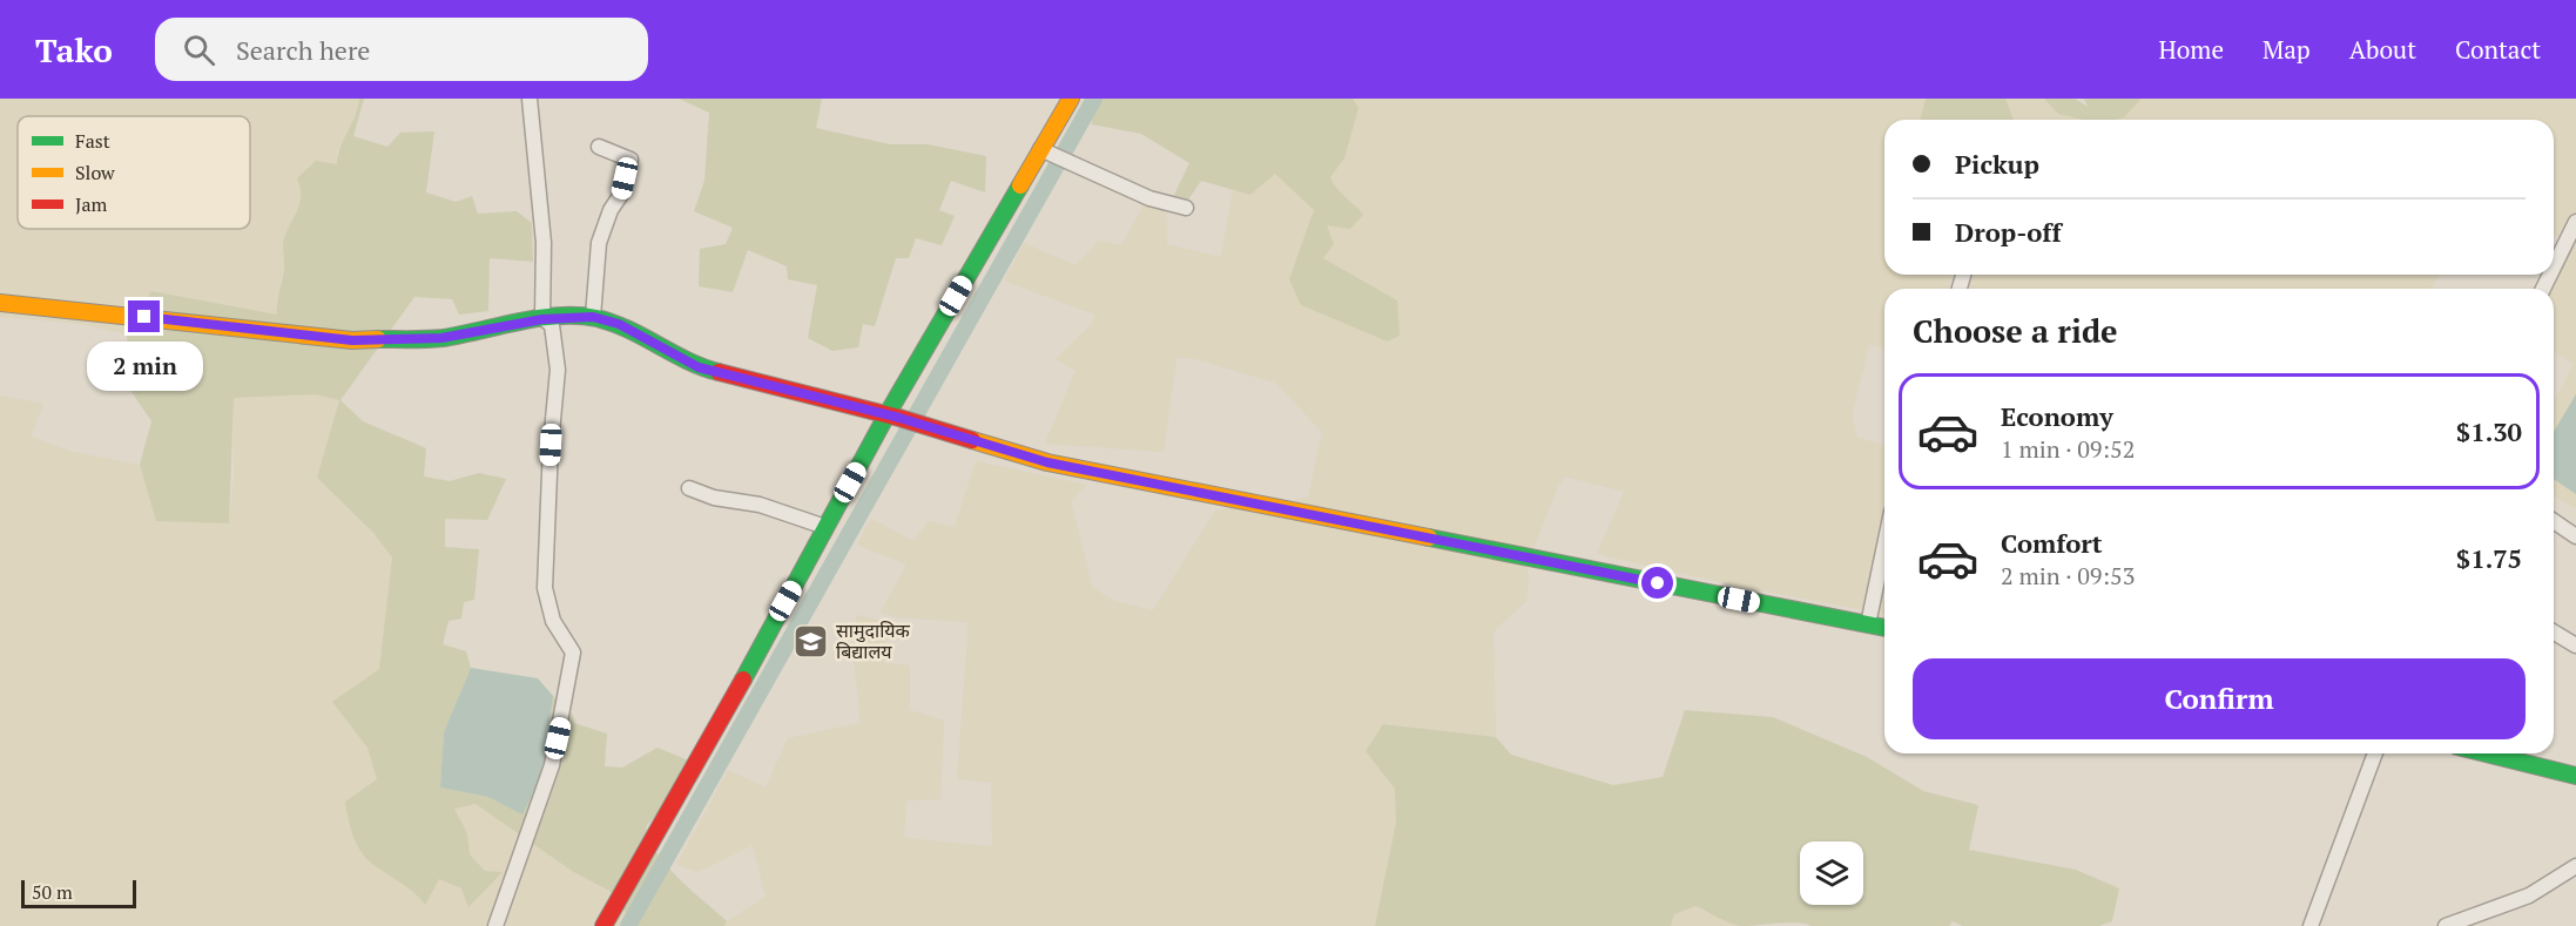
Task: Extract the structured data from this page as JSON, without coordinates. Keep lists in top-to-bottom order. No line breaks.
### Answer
{"places":{"school or university":["सामुदायिक बिद्यालय"]},"legend":["Fast","Slow","Jam"],"scale_bar":"50 m","page":{"header":"Tako","search":"Search here","nav":["Home","Map","About","Contact"],"banner":["Pickup","Drop-off"],"heading":"Choose a ride","bubble":"2 min","list":[{"name":"Economy","note":"1 min · 09:52","value":"$1.30"},{"name":"Comfort","note":"2 min · 09:53","value":"$1.75"}],"buttons":"Confirm","scale":"50 m"}}
